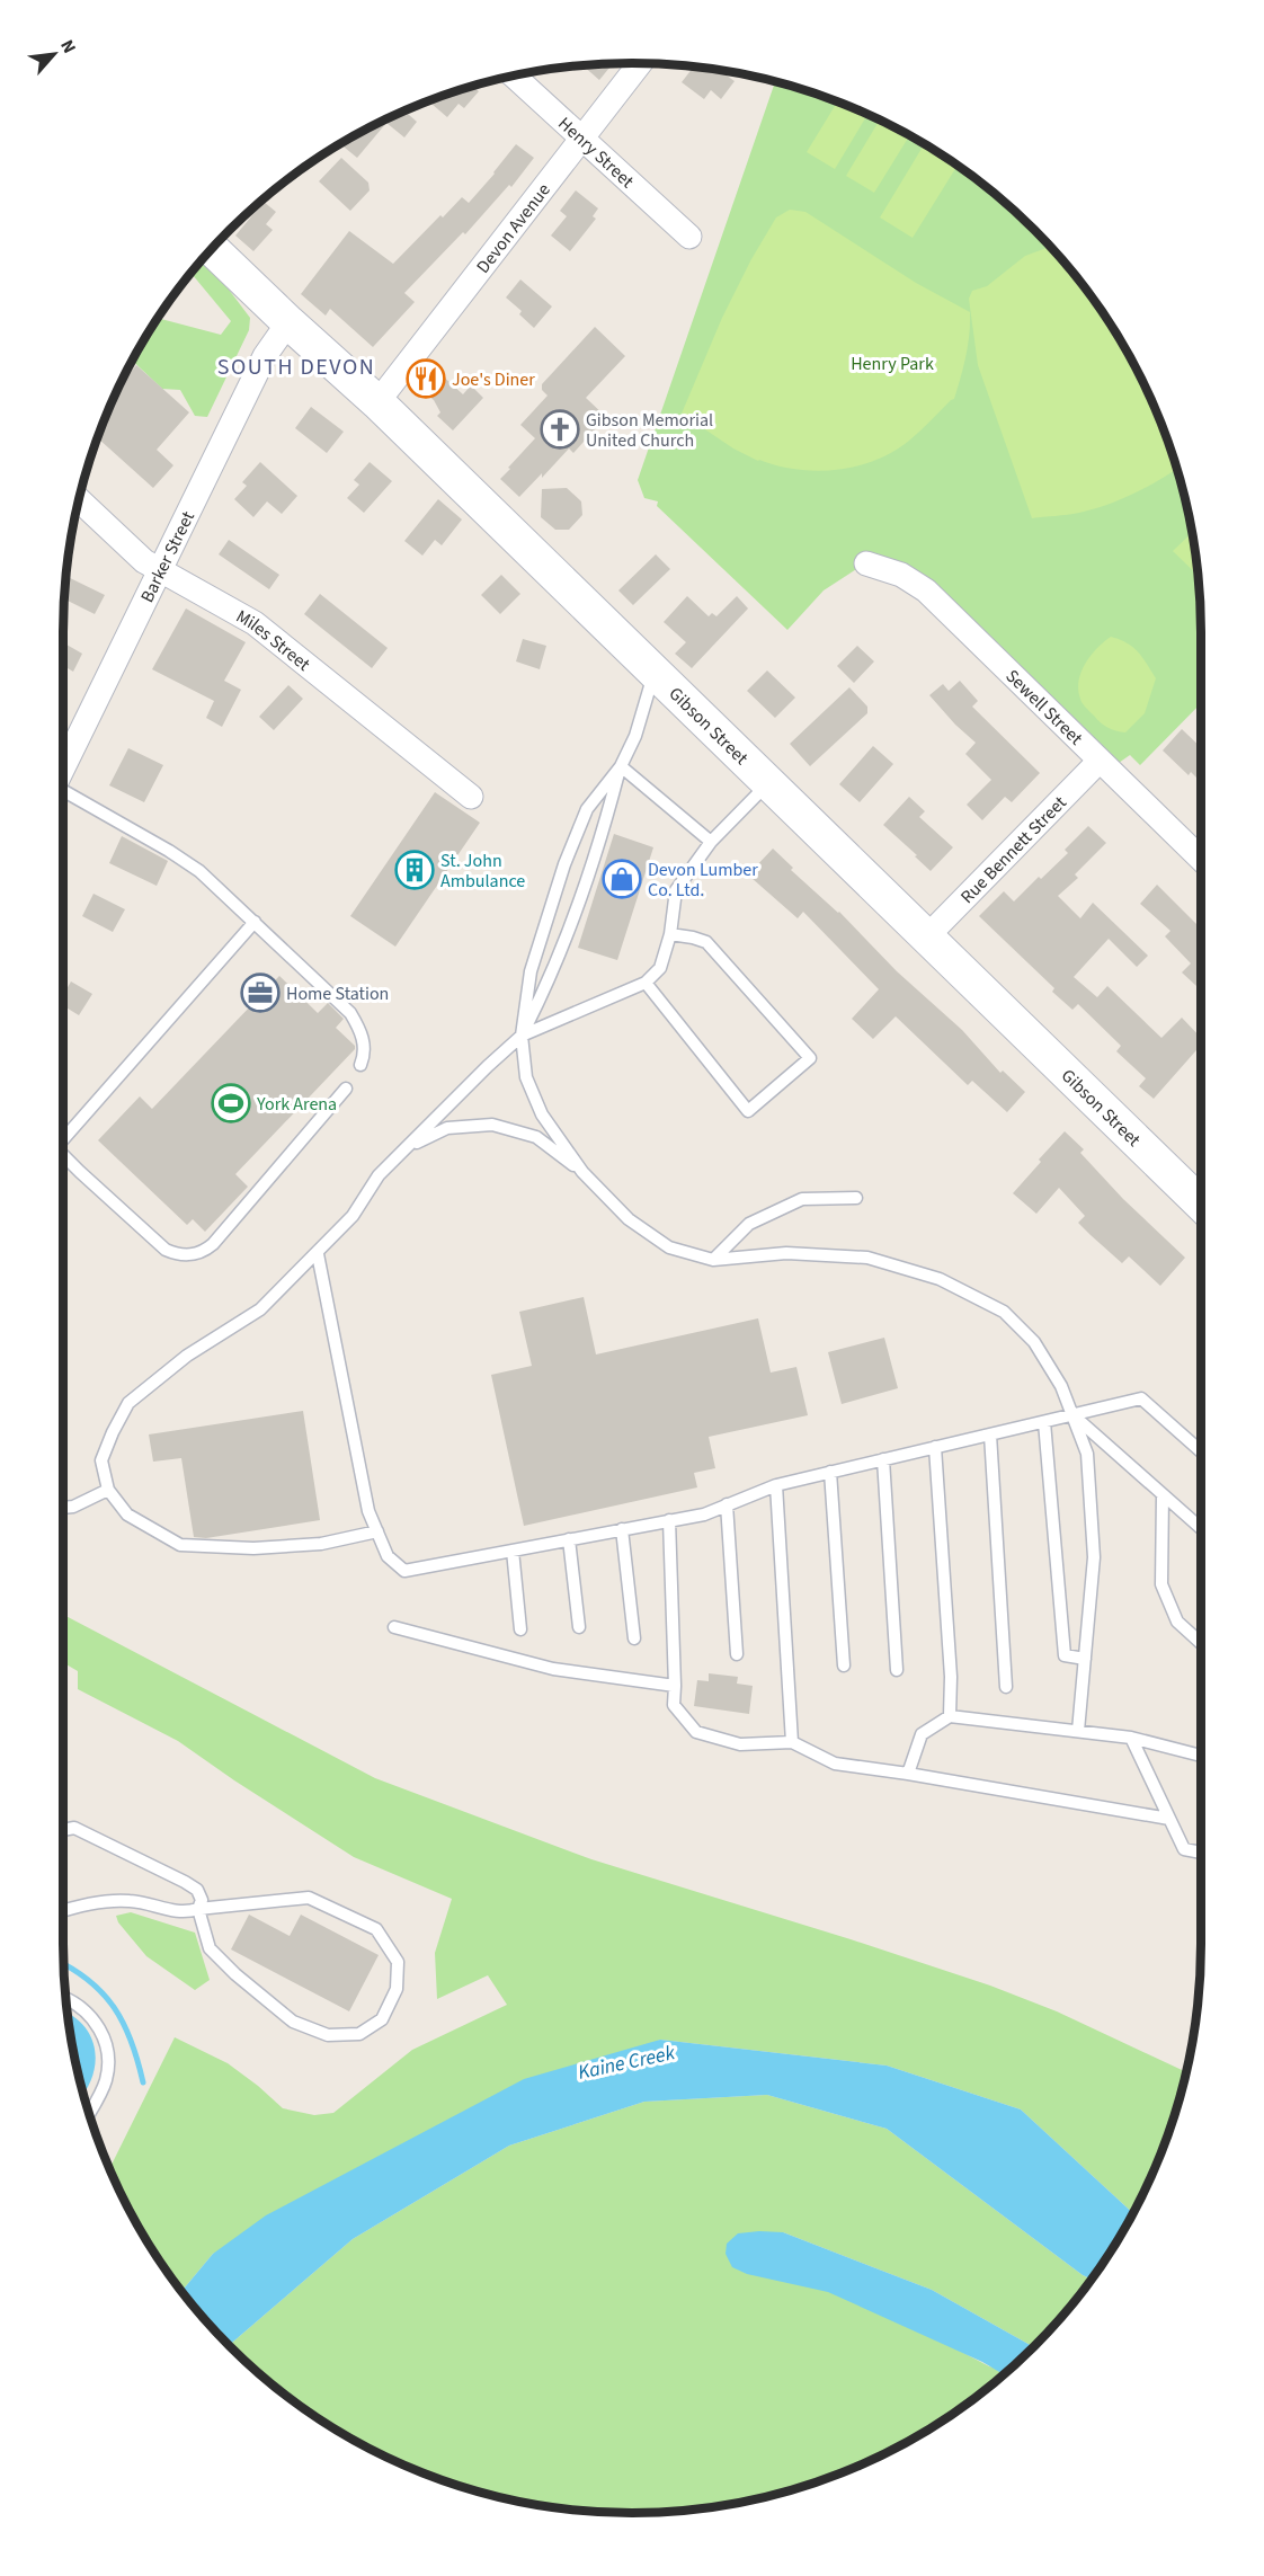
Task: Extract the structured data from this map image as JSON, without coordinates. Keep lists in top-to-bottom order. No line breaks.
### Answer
{"streets":{"main road":["Gibson Street"],"street":["Henry Street","Devon Avenue","Barker Street","Miles Street","Sewell Street","Rue Bennett Street"]},"crossings":[["Henry Street","Devon Avenue"],["Devon Avenue","Gibson Street"],["Barker Street","Miles Street"],["Barker Street","Gibson Street"],["Sewell Street","Rue Bennett Street"],["Gibson Street","Rue Bennett Street"]],"districts":["SOUTH DEVON"],"water":["Kaine Creek"],"parks":["Henry Park"],"places":{"restaurant":["Joe's Diner"],"church":["Gibson Memorial United Church"],"building":["St. John Ambulance"],"shop":["Devon Lumber Co. Ltd."],"office":["Home Station"],"sports":["York Arena"]},"north":"top right"}
